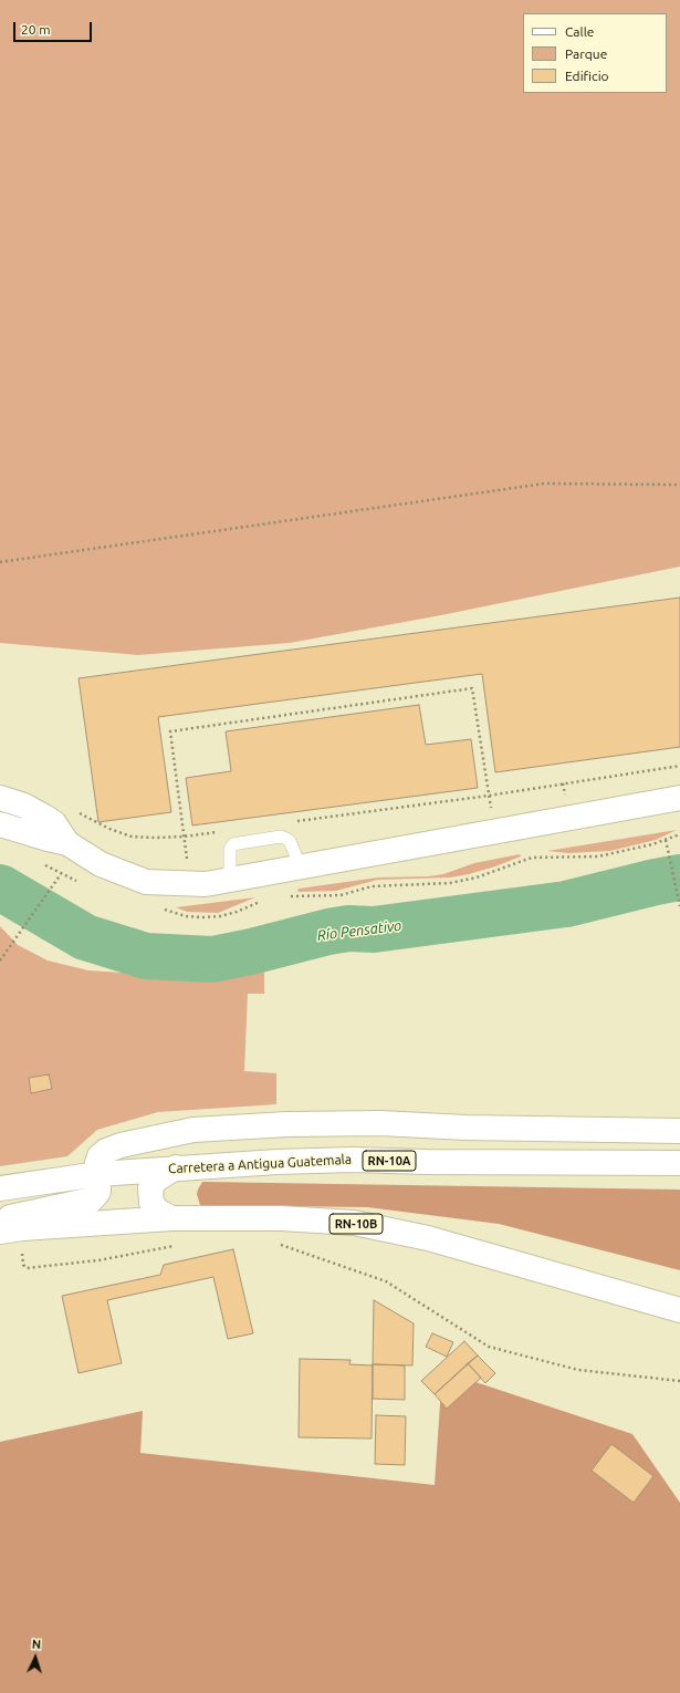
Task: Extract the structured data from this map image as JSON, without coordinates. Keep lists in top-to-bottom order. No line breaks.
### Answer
{"streets":{"main road":["RN-10A","Carretera a Antigua Guatemala","RN-10B"]},"water":["Río Pensativo"],"legend":["Calle","Parque","Edificio"],"scale_bar":"20 m","north":"top"}
